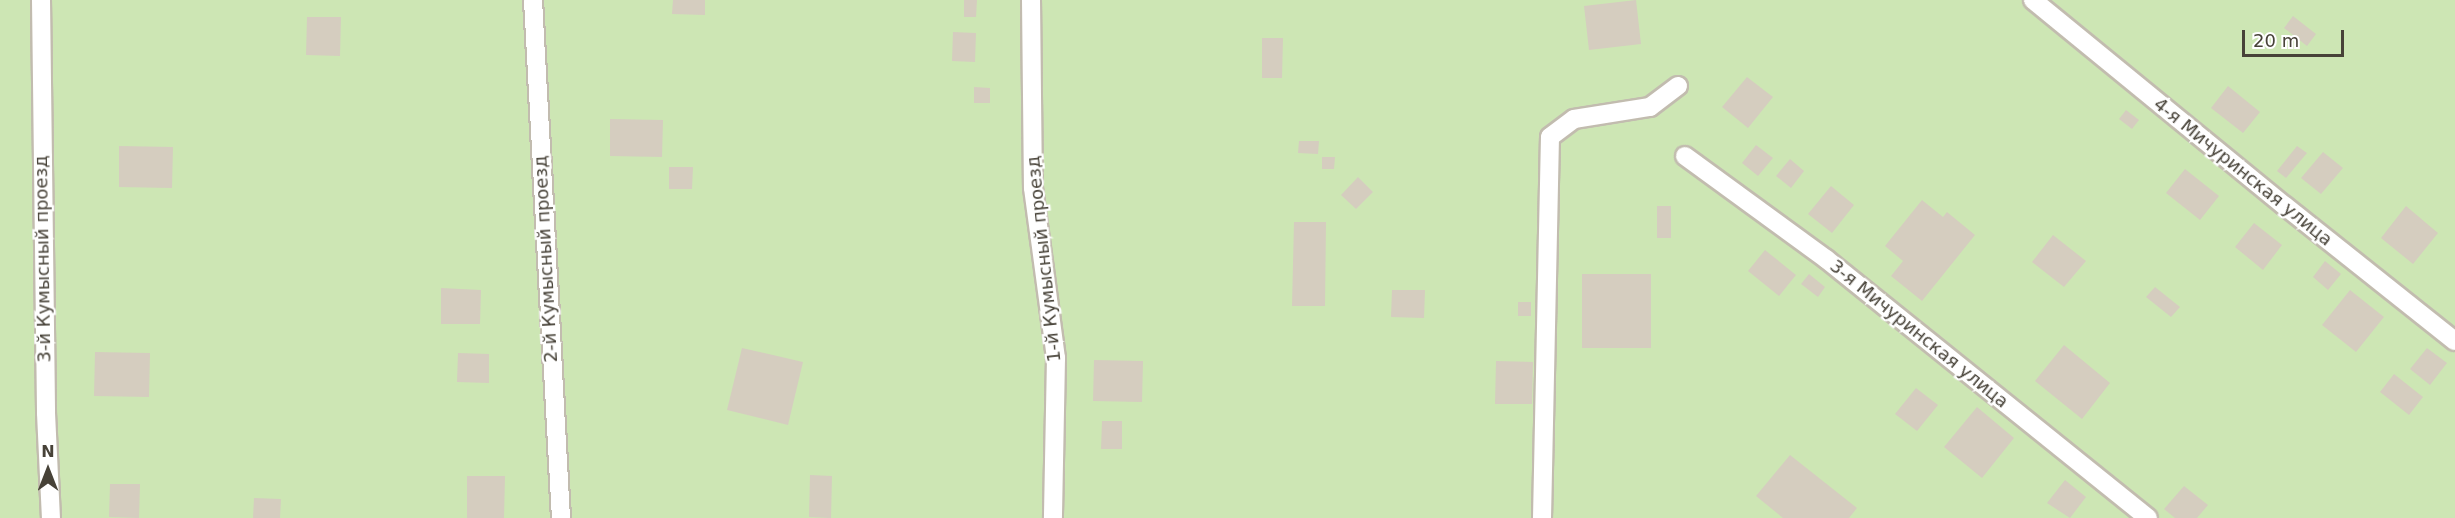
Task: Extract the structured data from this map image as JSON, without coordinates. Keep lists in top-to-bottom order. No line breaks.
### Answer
{"streets":{"lane":["4-я Мичуринская улица","3-й Кумысный проезд","2-й Кумысный проезд","1-й Кумысный проезд","3-я Мичуринская улица"]},"scale_bar":"20 m","north":"top"}
